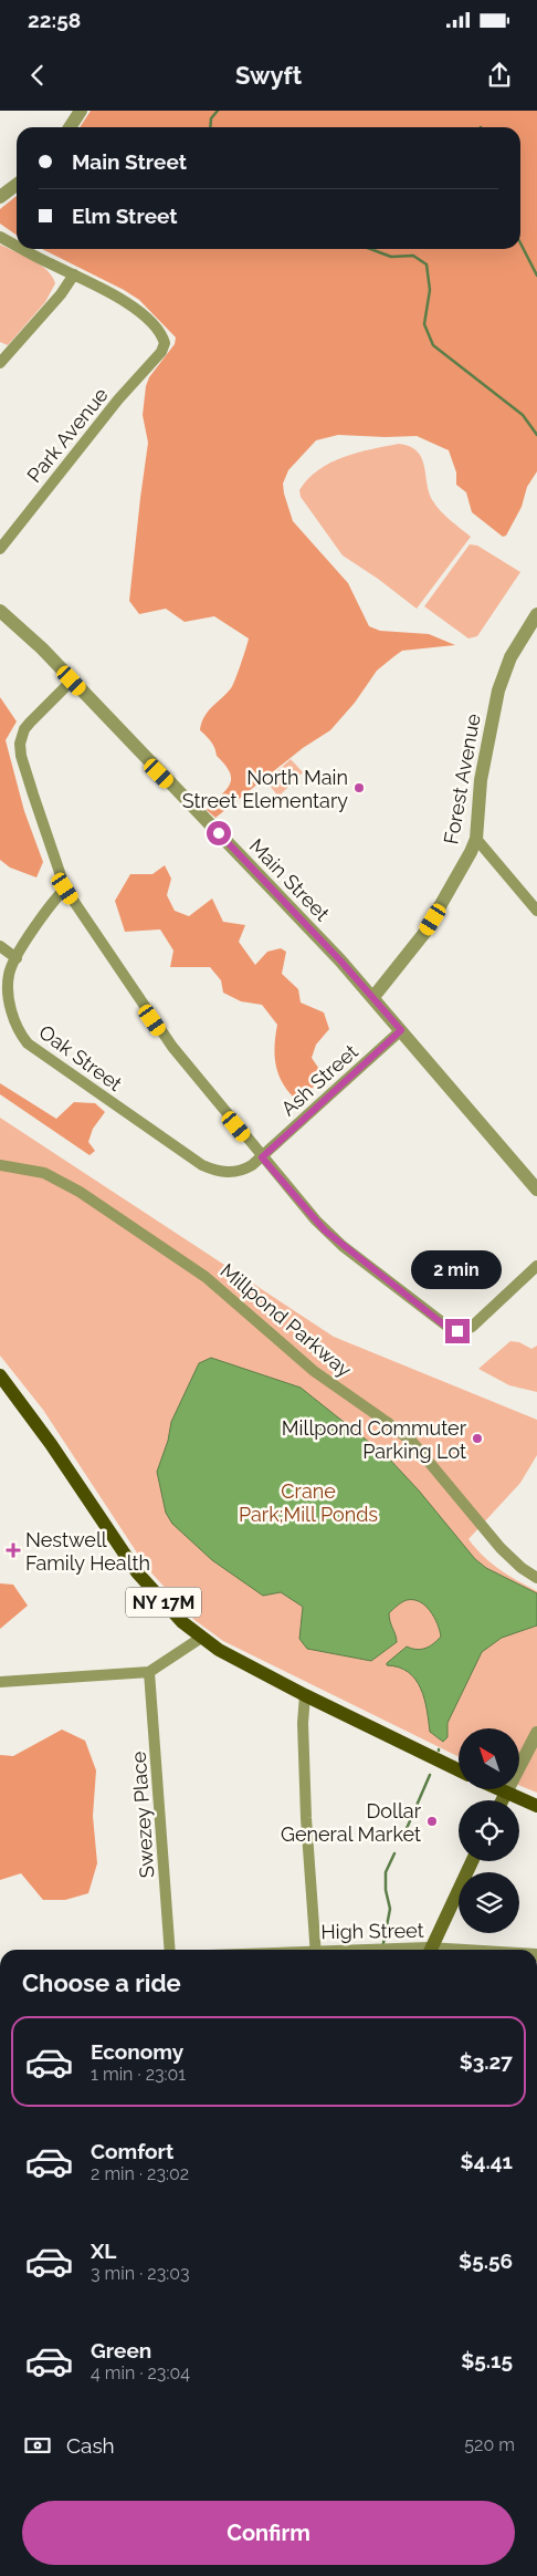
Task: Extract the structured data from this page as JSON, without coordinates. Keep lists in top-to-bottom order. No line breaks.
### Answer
{"streets":{"main road":["NY 17M"],"street":["Park Avenue","Forest Avenue","Main Street","Oak Street","Ash Street","Millpond Parkway","Swezey Place"]},"crossings":[["Forest Avenue","Main Street"],["Main Street","Ash Street"],["Oak Street","Ash Street"]],"parks":["Crane Park;Mill Ponds"],"places":{"other":["North Main Street Elementary","Millpond Commuter Parking Lot","Dollar General Market"],"health":["Nestwell Family Health"]},"north":"top left","page":{"status":"22:58","header":"Swyft","banner":["Main Street","Elm Street"],"bubble":"2 min","heading":"Choose a ride","list":[{"name":"Economy","note":"1 min · 23:01","value":"$3.27"},{"name":"Comfort","note":"2 min · 23:02","value":"$4.41"},{"name":"XL","note":"3 min · 23:03","value":"$5.56"},{"name":"Green","note":"4 min · 23:04","value":"$5.15"}],"pay":["Cash","520 m"],"buttons":"Confirm"}}
